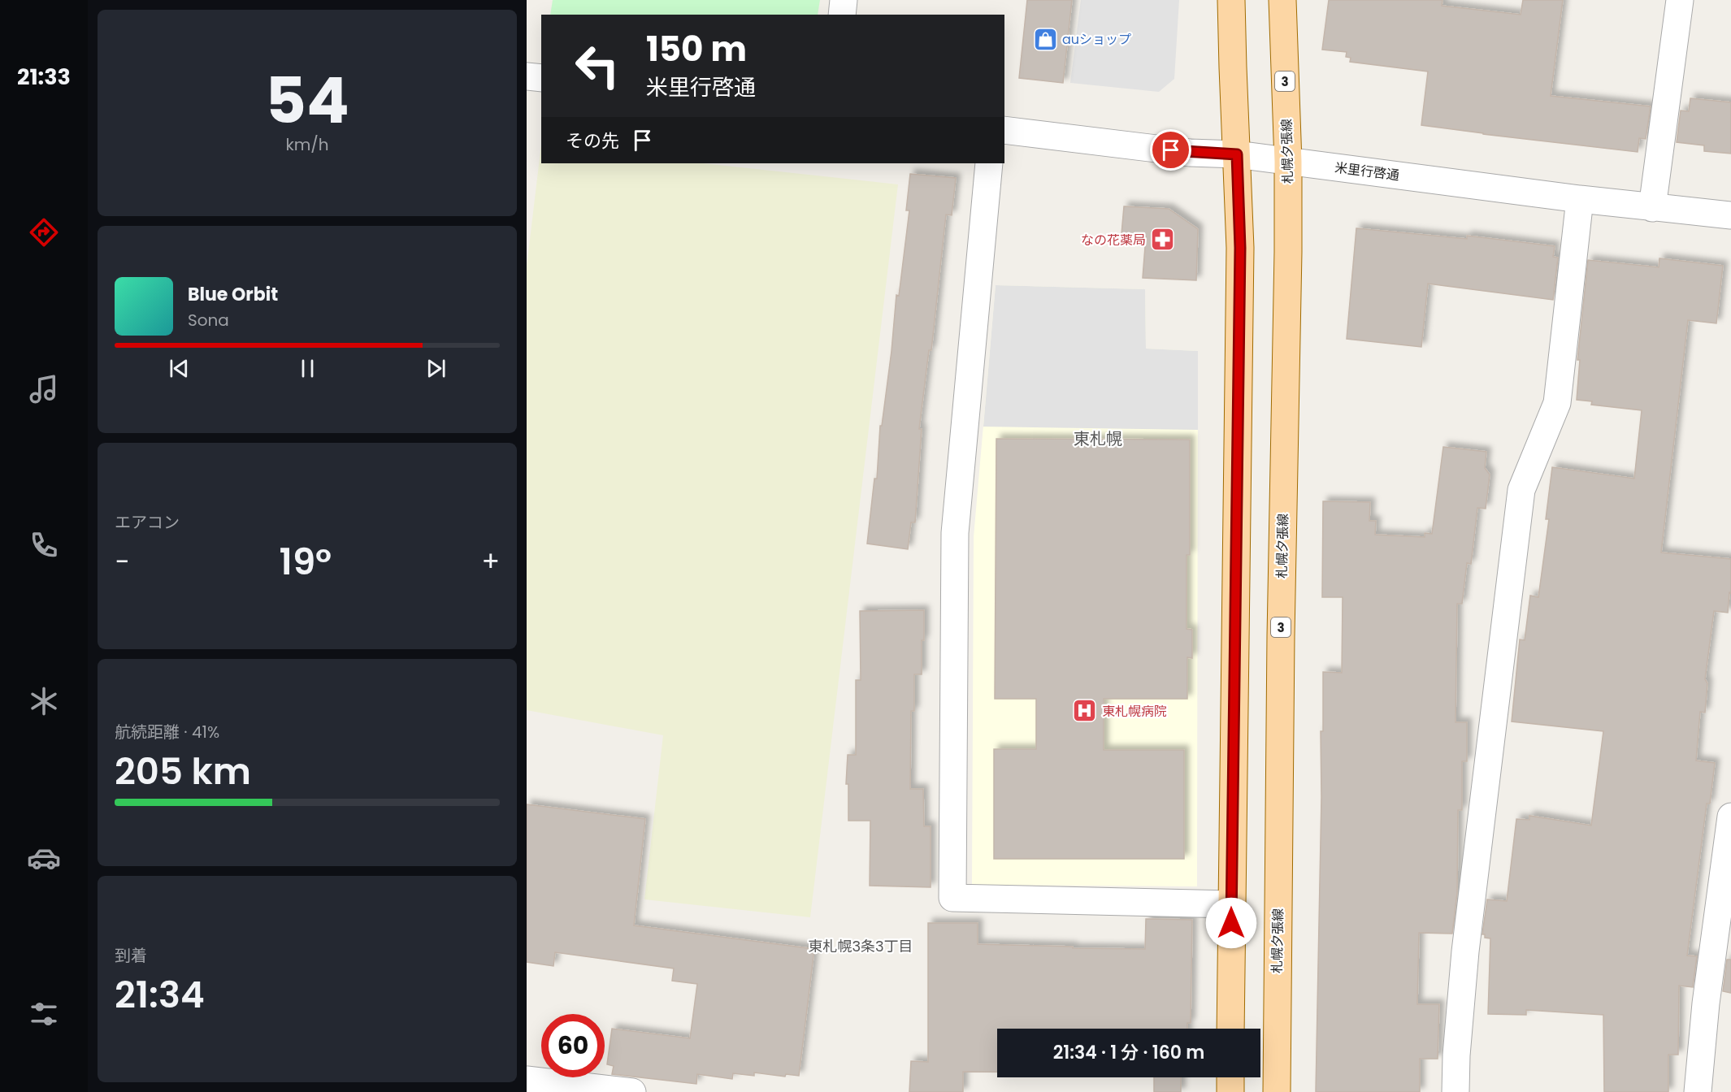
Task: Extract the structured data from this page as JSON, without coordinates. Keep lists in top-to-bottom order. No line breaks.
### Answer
{"streets":{"main road":["3","札幌夕張線"],"street":["米里行啓通"]},"crossings":[["札幌夕張線","米里行啓通"]],"districts":["東札幌","東札幌3条3丁目"],"places":{"shop":["auショップ"],"pharmacy":["なの花薬局"],"hospital":["東札幌病院"]},"page":{"tabs":"21:33","tile":[["54","km/h"],"エアコン",["航続距離 · 41%","205 km"],["到着","21:34"]],"turn":["150 m","米里行啓通"],"then":"その先","song":["Blue Orbit","Sona"],"heat":["−","19°","+"],"limit":"60","trip":"21:34 · 1 分 · 160 m"}}
